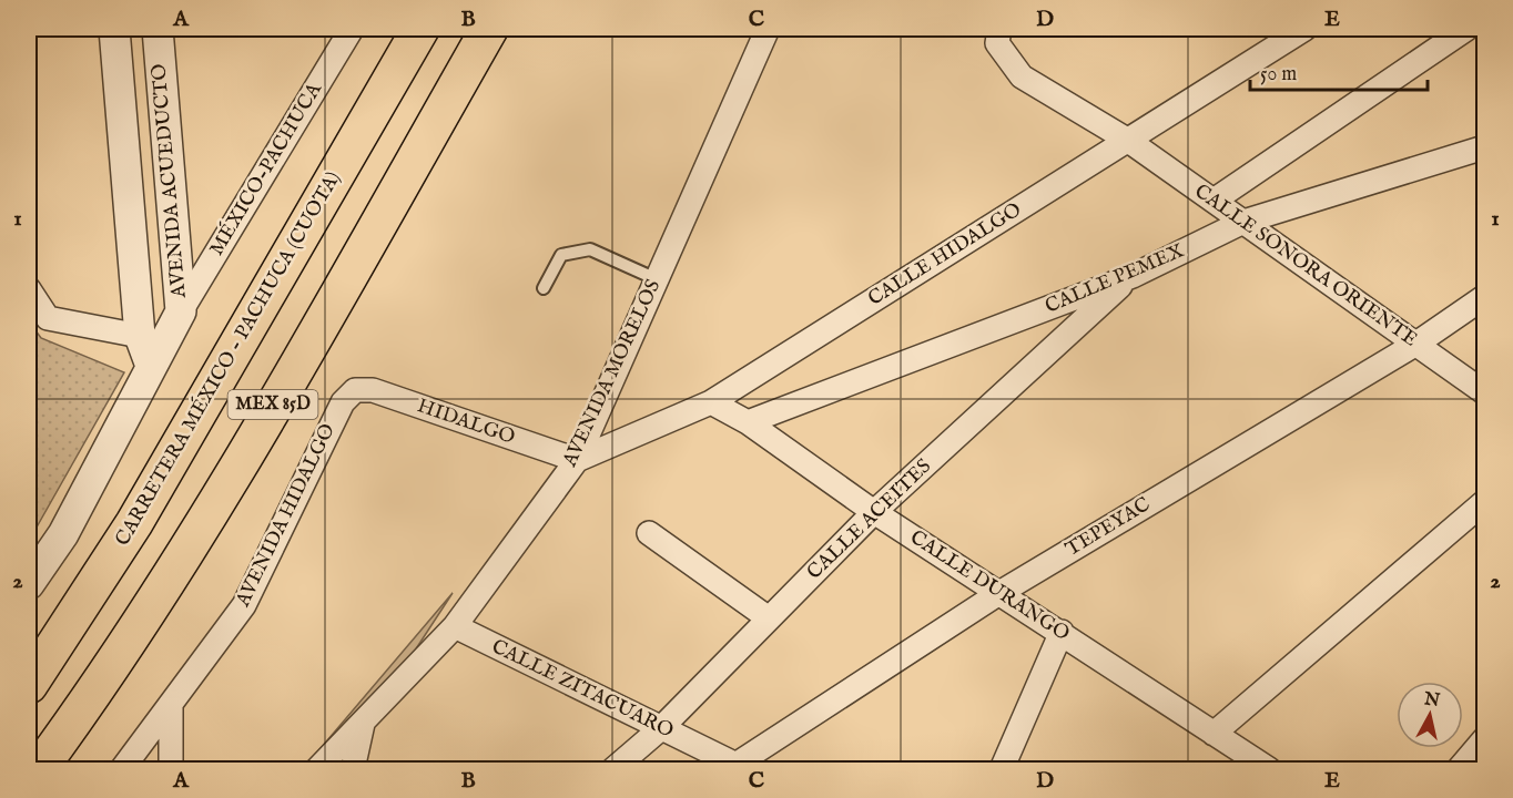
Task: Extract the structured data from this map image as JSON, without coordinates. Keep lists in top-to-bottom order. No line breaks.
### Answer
{"streets":{"highway":["CARRETERA MÉXICO - PACHUCA (CUOTA)","MEX 85D"],"street":["MÉXICO-PACHUCA","AVENIDA ACUEDUCTO","CALLE HIDALGO","CALLE SONORA ORIENTE","CALLE PEMEX","AVENIDA MORELOS","HIDALGO","AVENIDA HIDALGO","CALLE ACEITES","TEPEYAC","CALLE DURANGO","CALLE ZITACUARO"]},"crossings":[["MÉXICO-PACHUCA","AVENIDA ACUEDUCTO"],["CALLE HIDALGO","CALLE SONORA ORIENTE"],["CALLE HIDALGO","AVENIDA MORELOS"],["CALLE HIDALGO","HIDALGO"],["CALLE HIDALGO","CALLE DURANGO"],["CALLE SONORA ORIENTE","CALLE PEMEX"],["CALLE SONORA ORIENTE","TEPEYAC"],["CALLE PEMEX","CALLE ACEITES"],["CALLE PEMEX","CALLE DURANGO"],["AVENIDA MORELOS","HIDALGO"],["AVENIDA MORELOS","CALLE ZITACUARO"],["HIDALGO","AVENIDA HIDALGO"],["CALLE ACEITES","CALLE DURANGO"],["CALLE ACEITES","CALLE ZITACUARO"],["TEPEYAC","CALLE DURANGO"],["TEPEYAC","CALLE ZITACUARO"]],"scale_bar":"50 m","north":"top","grid":{"columns":["A","B","C","D","E"],"rows":["1","2"]}}
